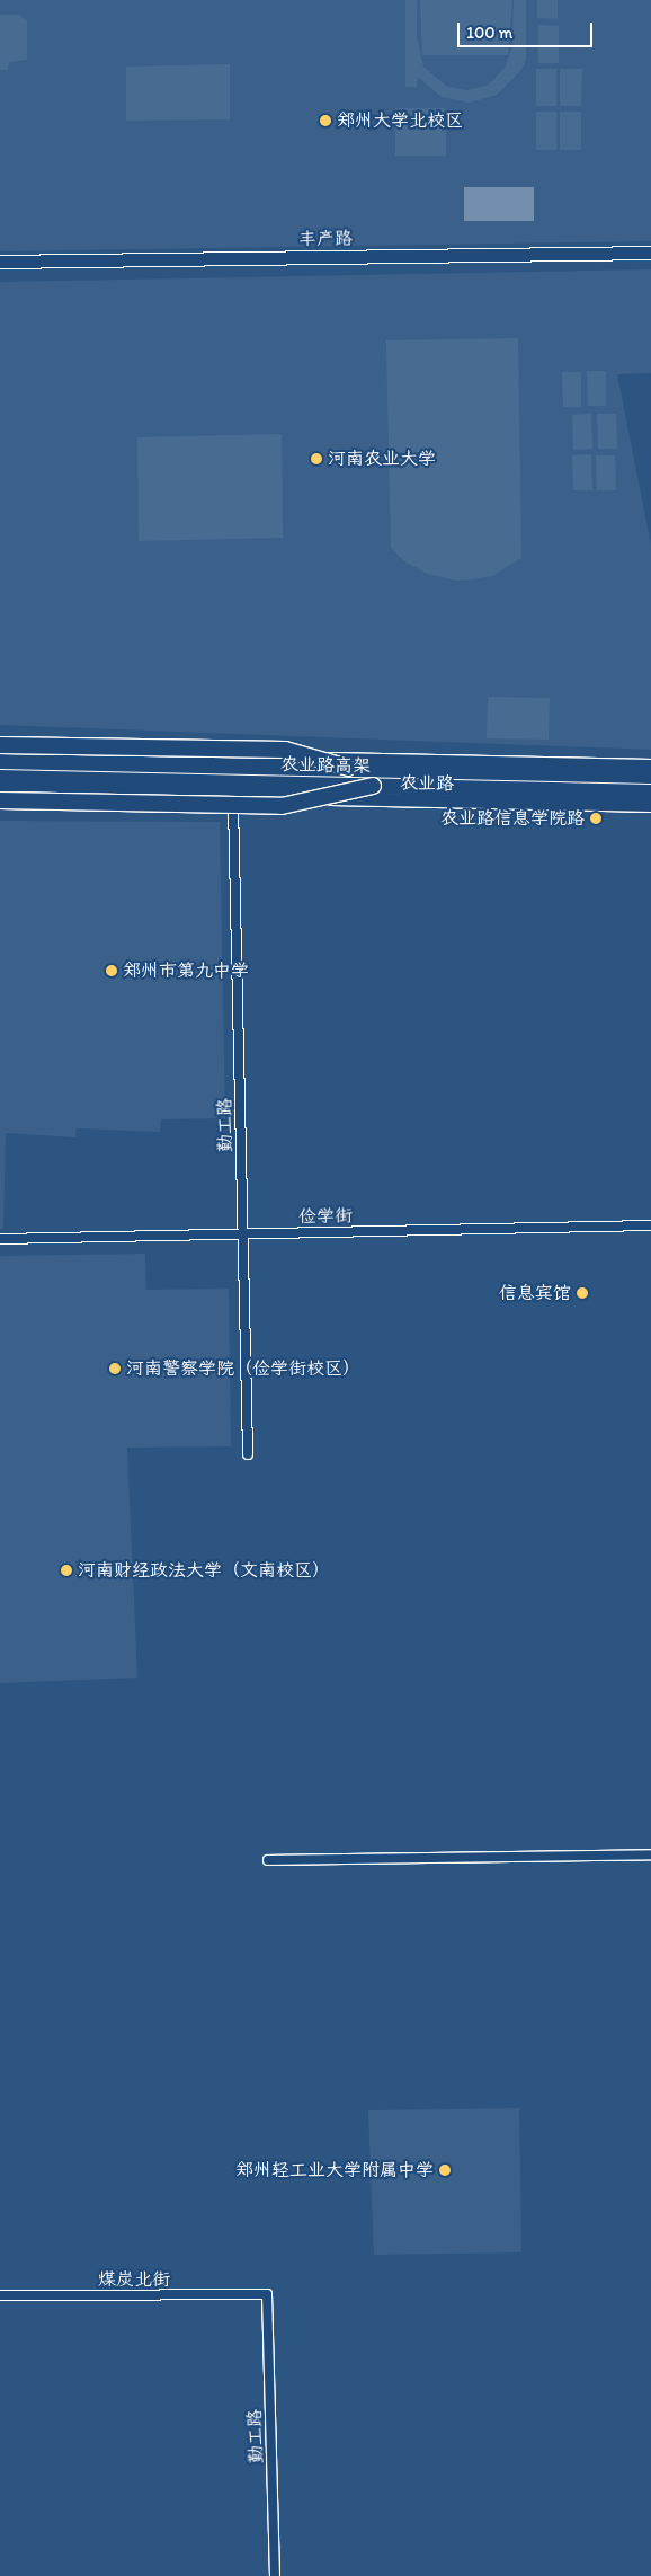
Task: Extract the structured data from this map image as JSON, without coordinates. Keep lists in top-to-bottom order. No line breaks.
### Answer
{"streets":{"highway":["农业路高架"],"street":["丰产路","农业路","勤工路","俭学街","煤炭北街"]},"crossings":[["农业路","勤工路"],["勤工路","俭学街"],["勤工路","煤炭北街"]],"places":["郑州大学北校区","河南农业大学","农业路信息学院路","郑州市第九中学","信息宾馆","河南警察学院（俭学街校区）","河南财经政法大学（文南校区）","郑州轻工业大学附属中学"],"scale_bar":"100 m"}
